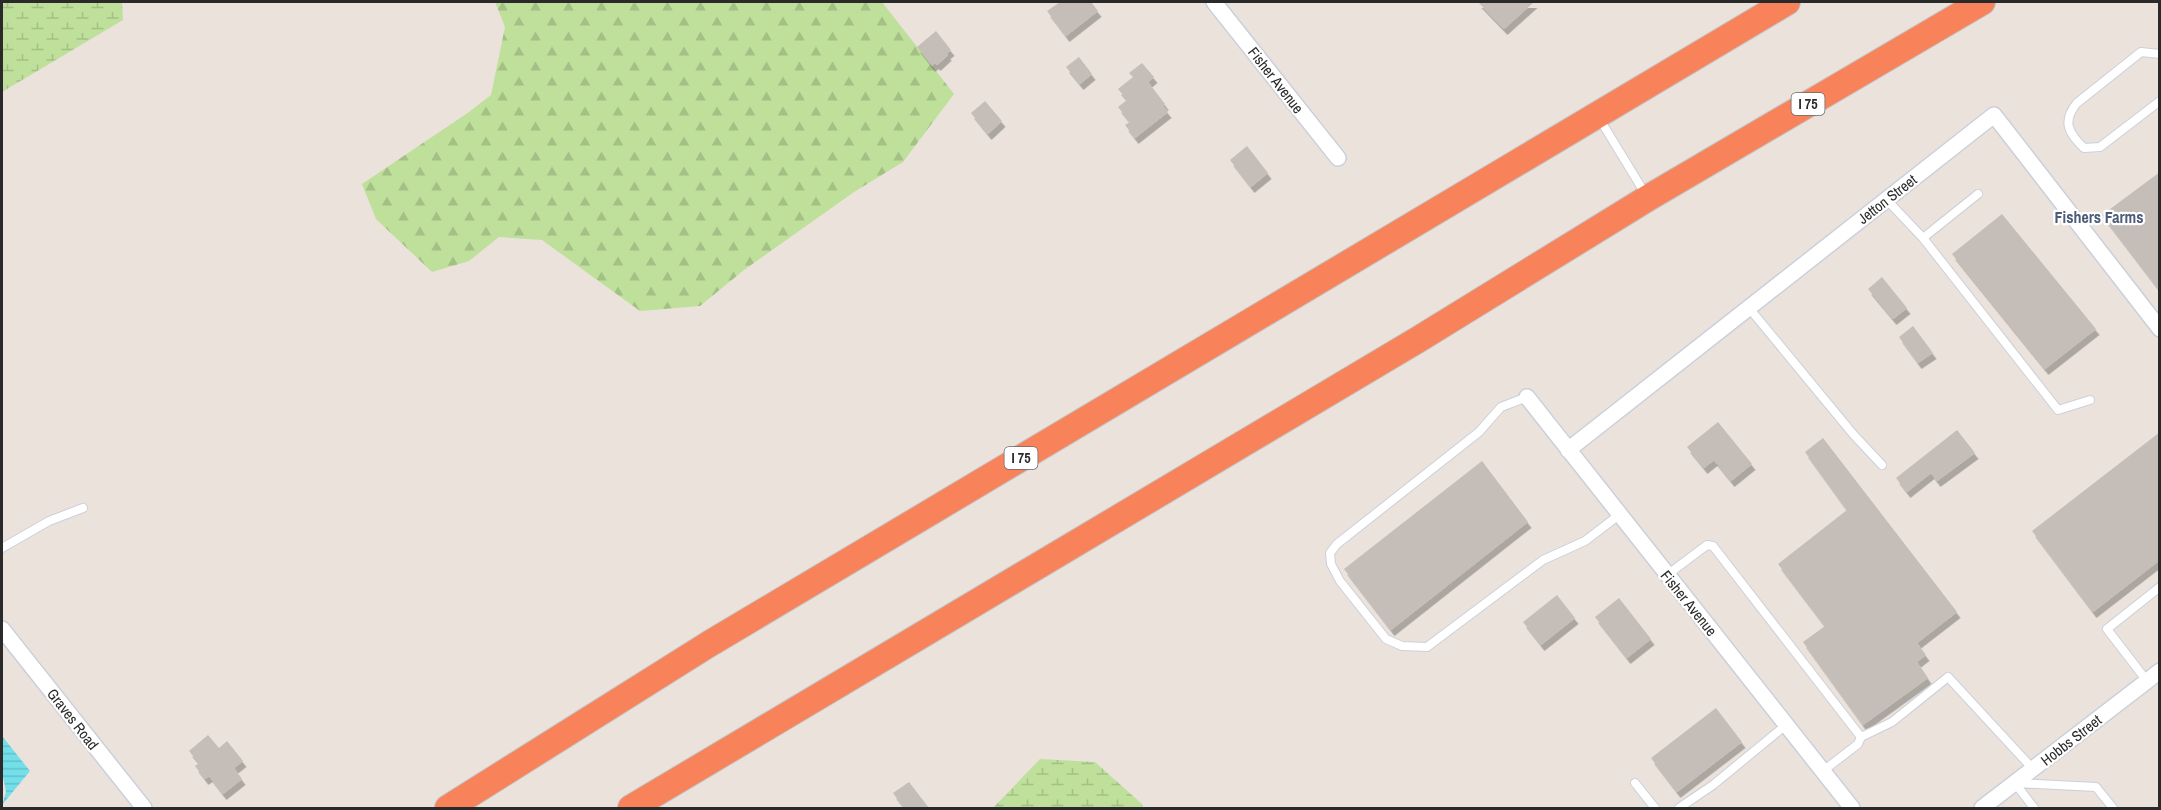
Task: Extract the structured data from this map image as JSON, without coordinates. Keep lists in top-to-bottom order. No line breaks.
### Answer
{"streets":{"highway":["I 75"],"street":["Fisher Avenue","Jetton Street","Graves Road","Hobbs Street"]},"crossings":[["Fisher Avenue","Jetton Street"]],"districts":["Fishers Farms"]}
